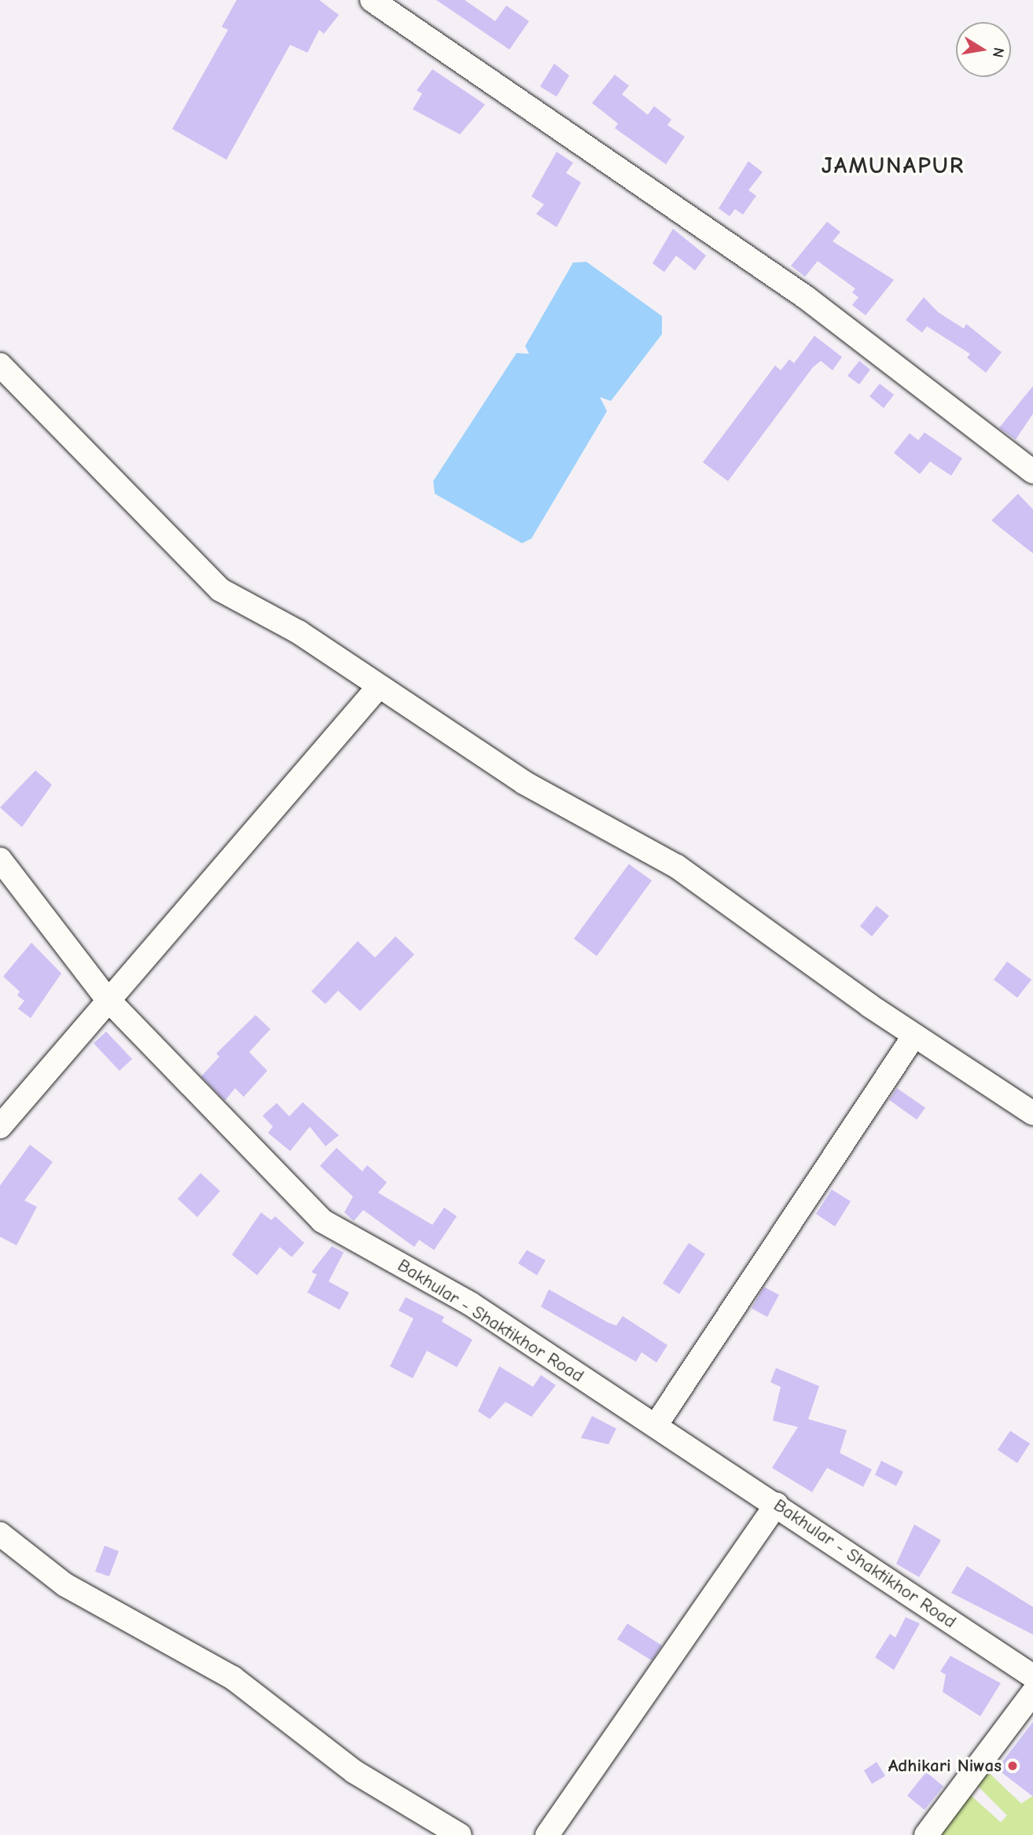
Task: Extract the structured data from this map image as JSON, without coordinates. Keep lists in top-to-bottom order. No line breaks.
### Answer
{"streets":{"street":["Bakhular - Shaktikhor Road"]},"districts":["JAMUNAPUR"],"places":["Adhikari Niwas"],"north":"right"}
